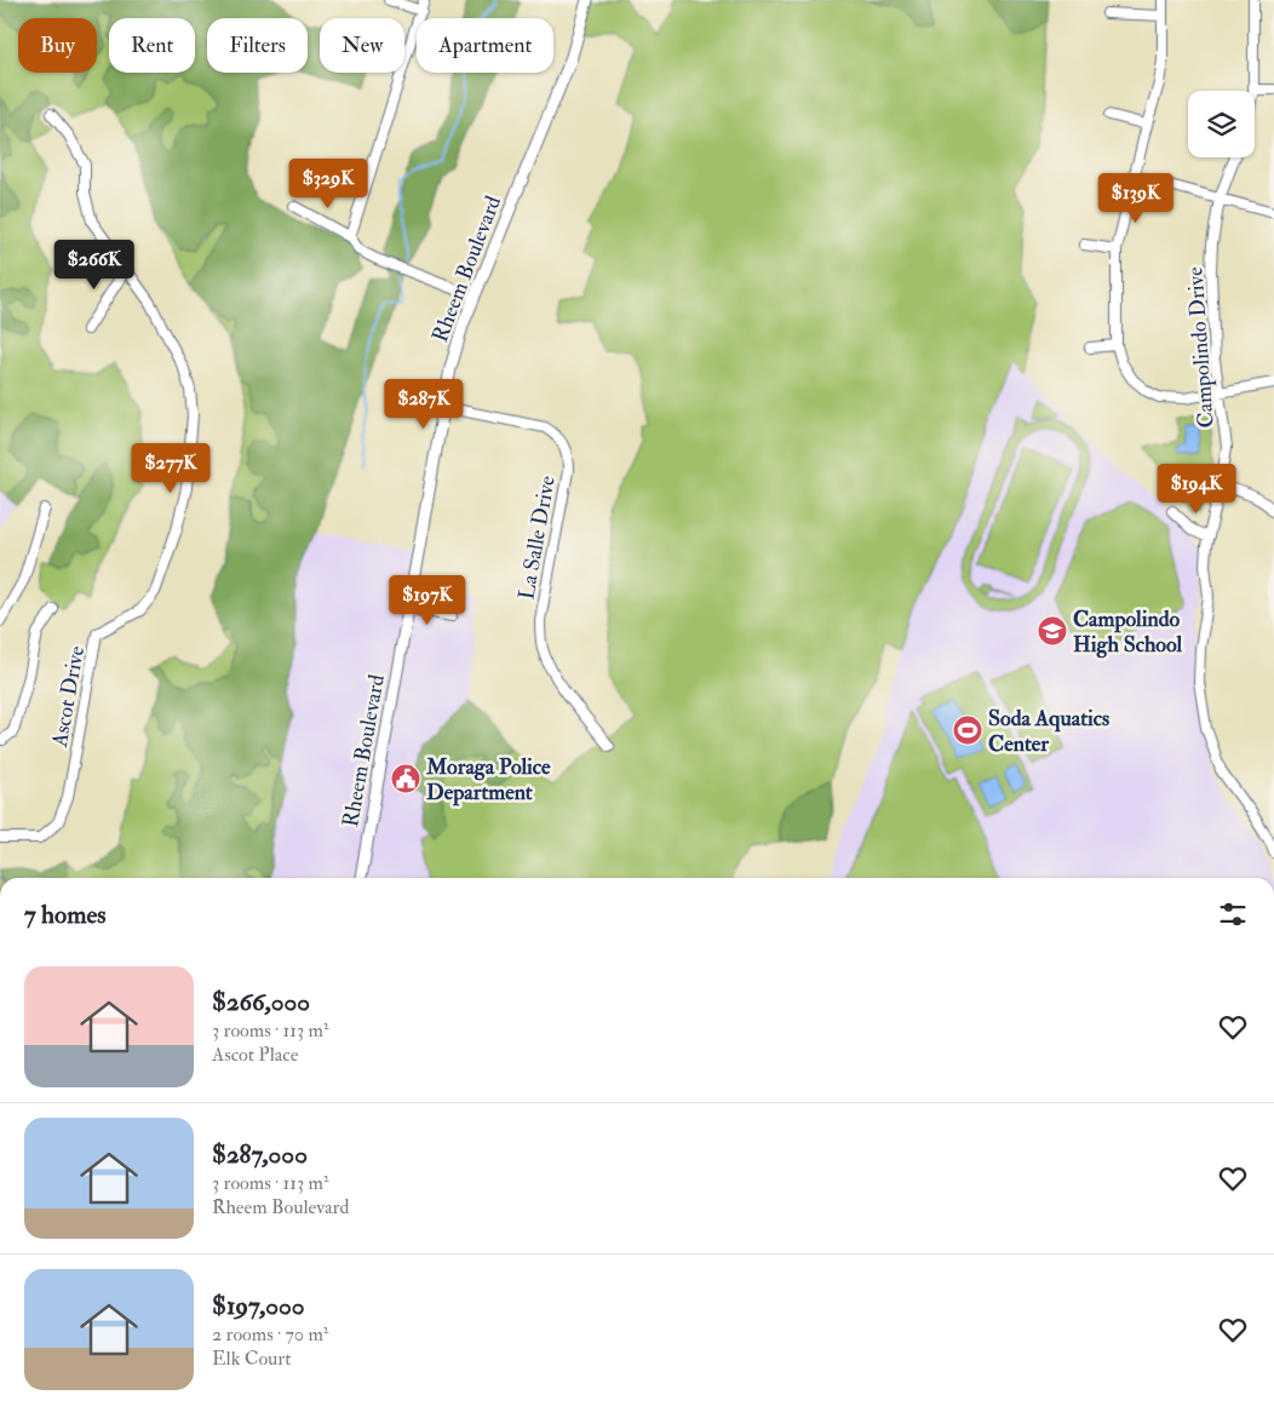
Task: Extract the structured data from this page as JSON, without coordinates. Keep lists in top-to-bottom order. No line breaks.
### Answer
{"streets":{"street":["Rheem Boulevard","Campolindo Drive","La Salle Drive","Ascot Drive"]},"crossings":[["Rheem Boulevard","La Salle Drive"]],"places":{"school or university":["Campolindo High School"],"sports":["Soda Aquatics Center"],"public building":["Moraga Police Department"]},"page":{"chip":["Buy","Rent","Filters","New","Apartment"],"price":["$329K","$139K","$266K","$287K","$277K","$194K","$197K"],"heading":"7 homes","list":[{"name":"$266,000","note":"3 rooms · 113 m² · Ascot Place"},{"name":"$287,000","note":"3 rooms · 113 m² · Rheem Boulevard"},{"name":"$197,000","note":"2 rooms · 70 m² · Elk Court"}]}}
